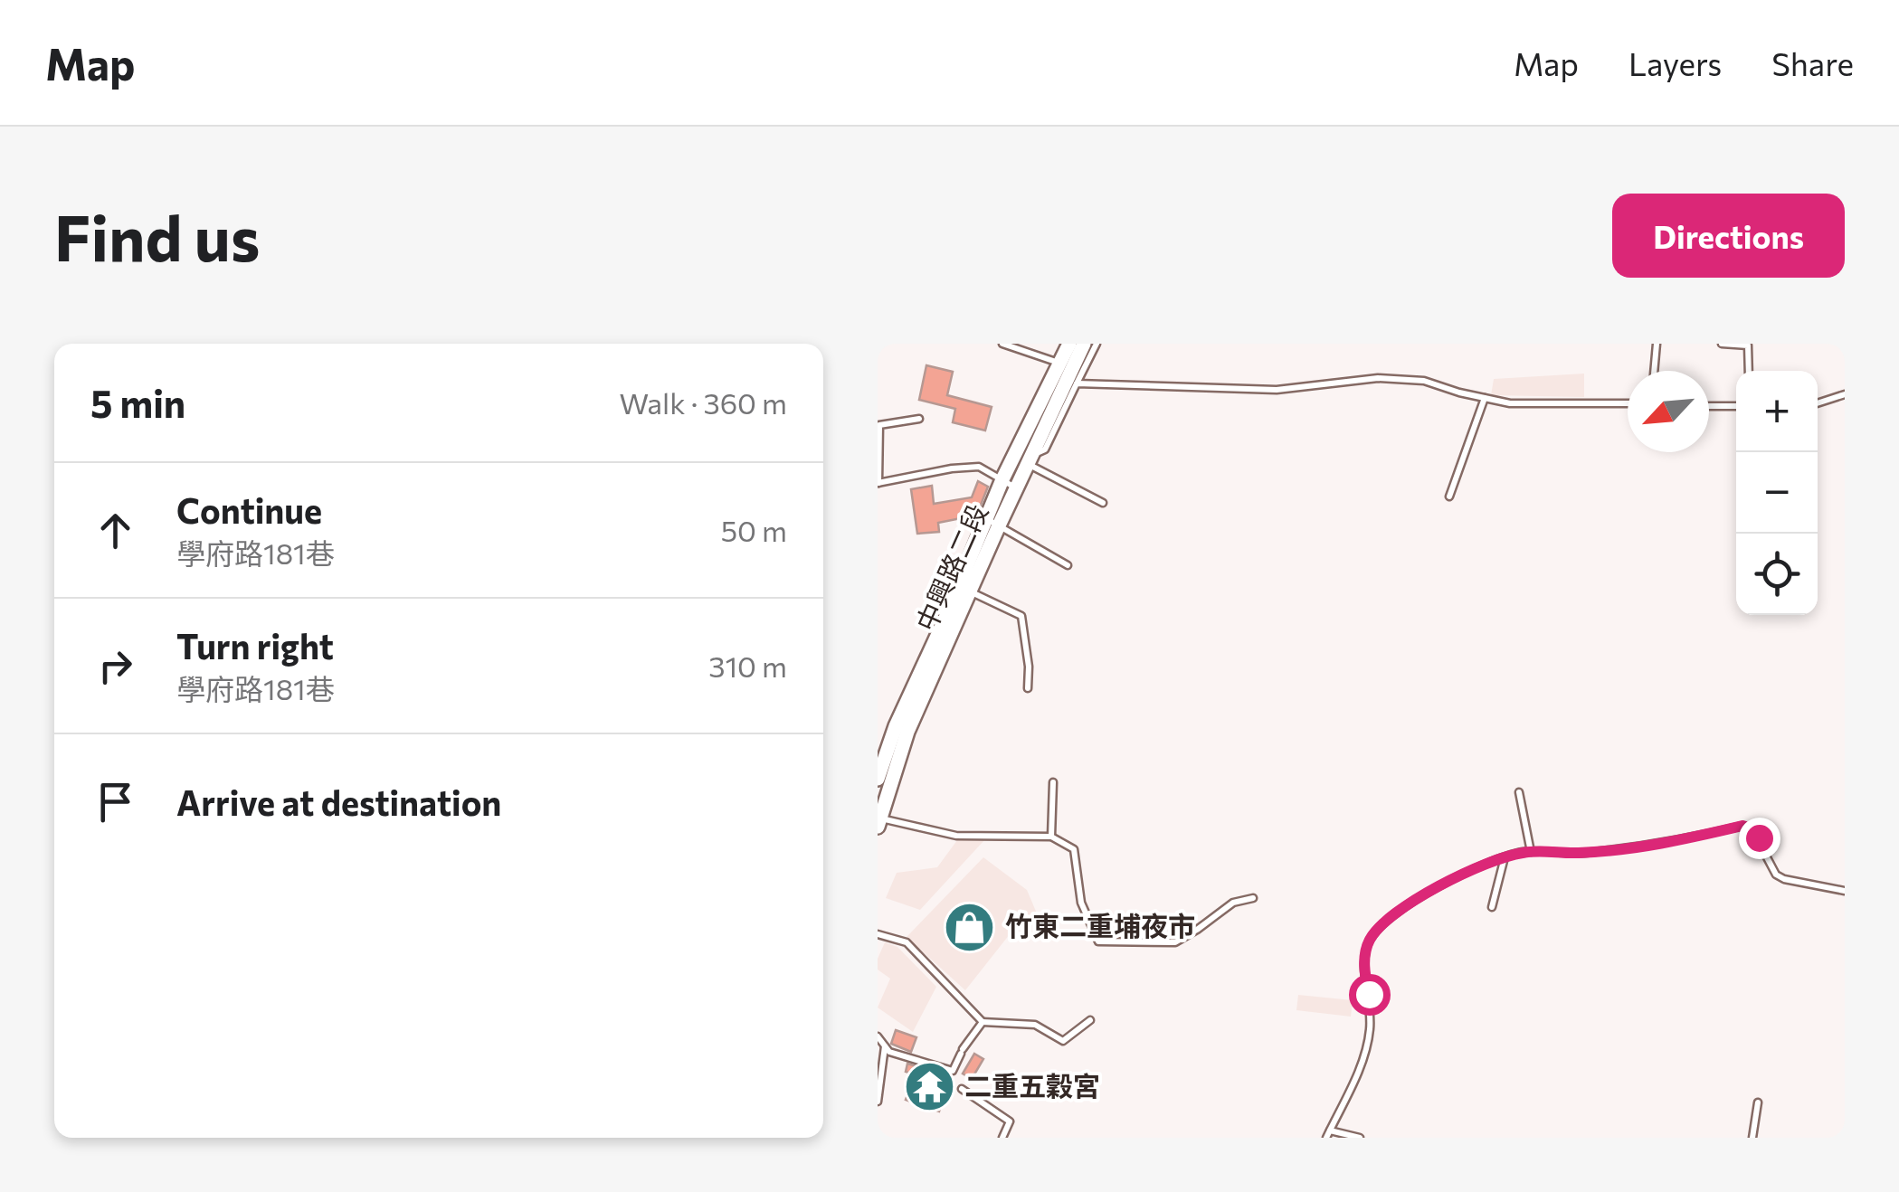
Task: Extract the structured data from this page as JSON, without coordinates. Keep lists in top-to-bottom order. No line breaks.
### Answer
{"streets":{"main road":["中興路二段"]},"places":{"shop":["竹東二重埔夜市"],"temple":["二重五穀宮"]},"north":"bottom left","page":{"header":"Map","nav":["Map","Layers","Share"],"buttons":"Directions","title":"Find us","heading":["5 min","Walk · 360 m"],"map_buttons":["+","−"],"list":[["Continue","學府路181巷","50 m"],["Turn right","學府路181巷","310 m"],"Arrive at destination"]}}
